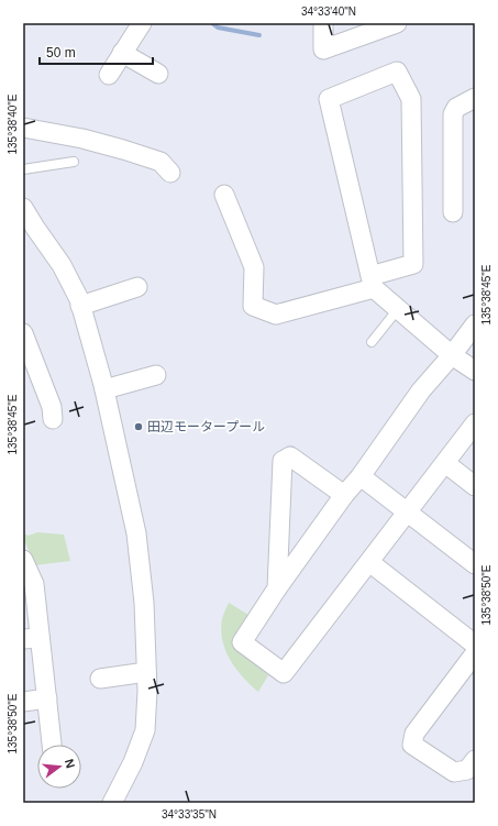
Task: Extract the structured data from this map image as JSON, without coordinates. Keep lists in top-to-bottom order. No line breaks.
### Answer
{"places":["田辺モータープール"],"scale_bar":"50 m","north":"right","coordinates":["34°33'40\"N","135°38'40\"E","135°38'45\"E","135°38'50\"E","34°33'35\"N"]}
